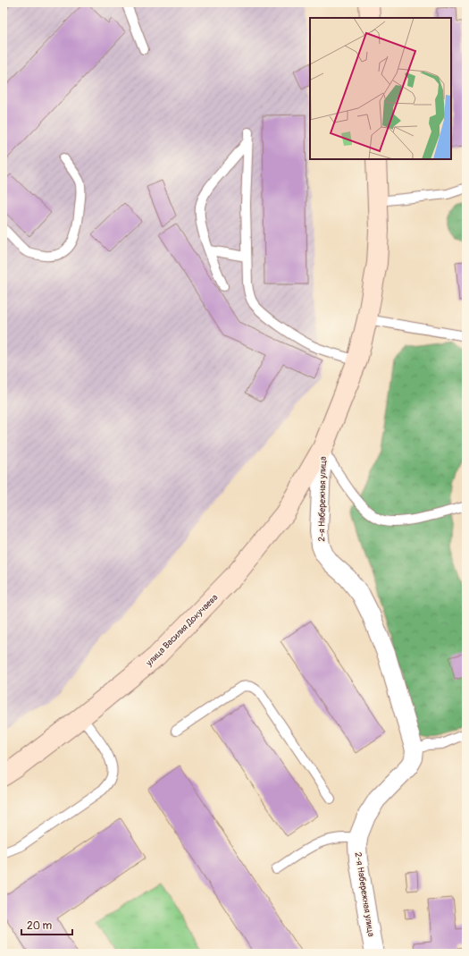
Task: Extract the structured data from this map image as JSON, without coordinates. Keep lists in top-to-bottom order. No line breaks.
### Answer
{"streets":{"street":["2-я Набережная улица","улица Василия Докучаева"]},"crossings":[["2-я Набережная улица","улица Василия Докучаева"]],"scale_bar":"20 m"}
